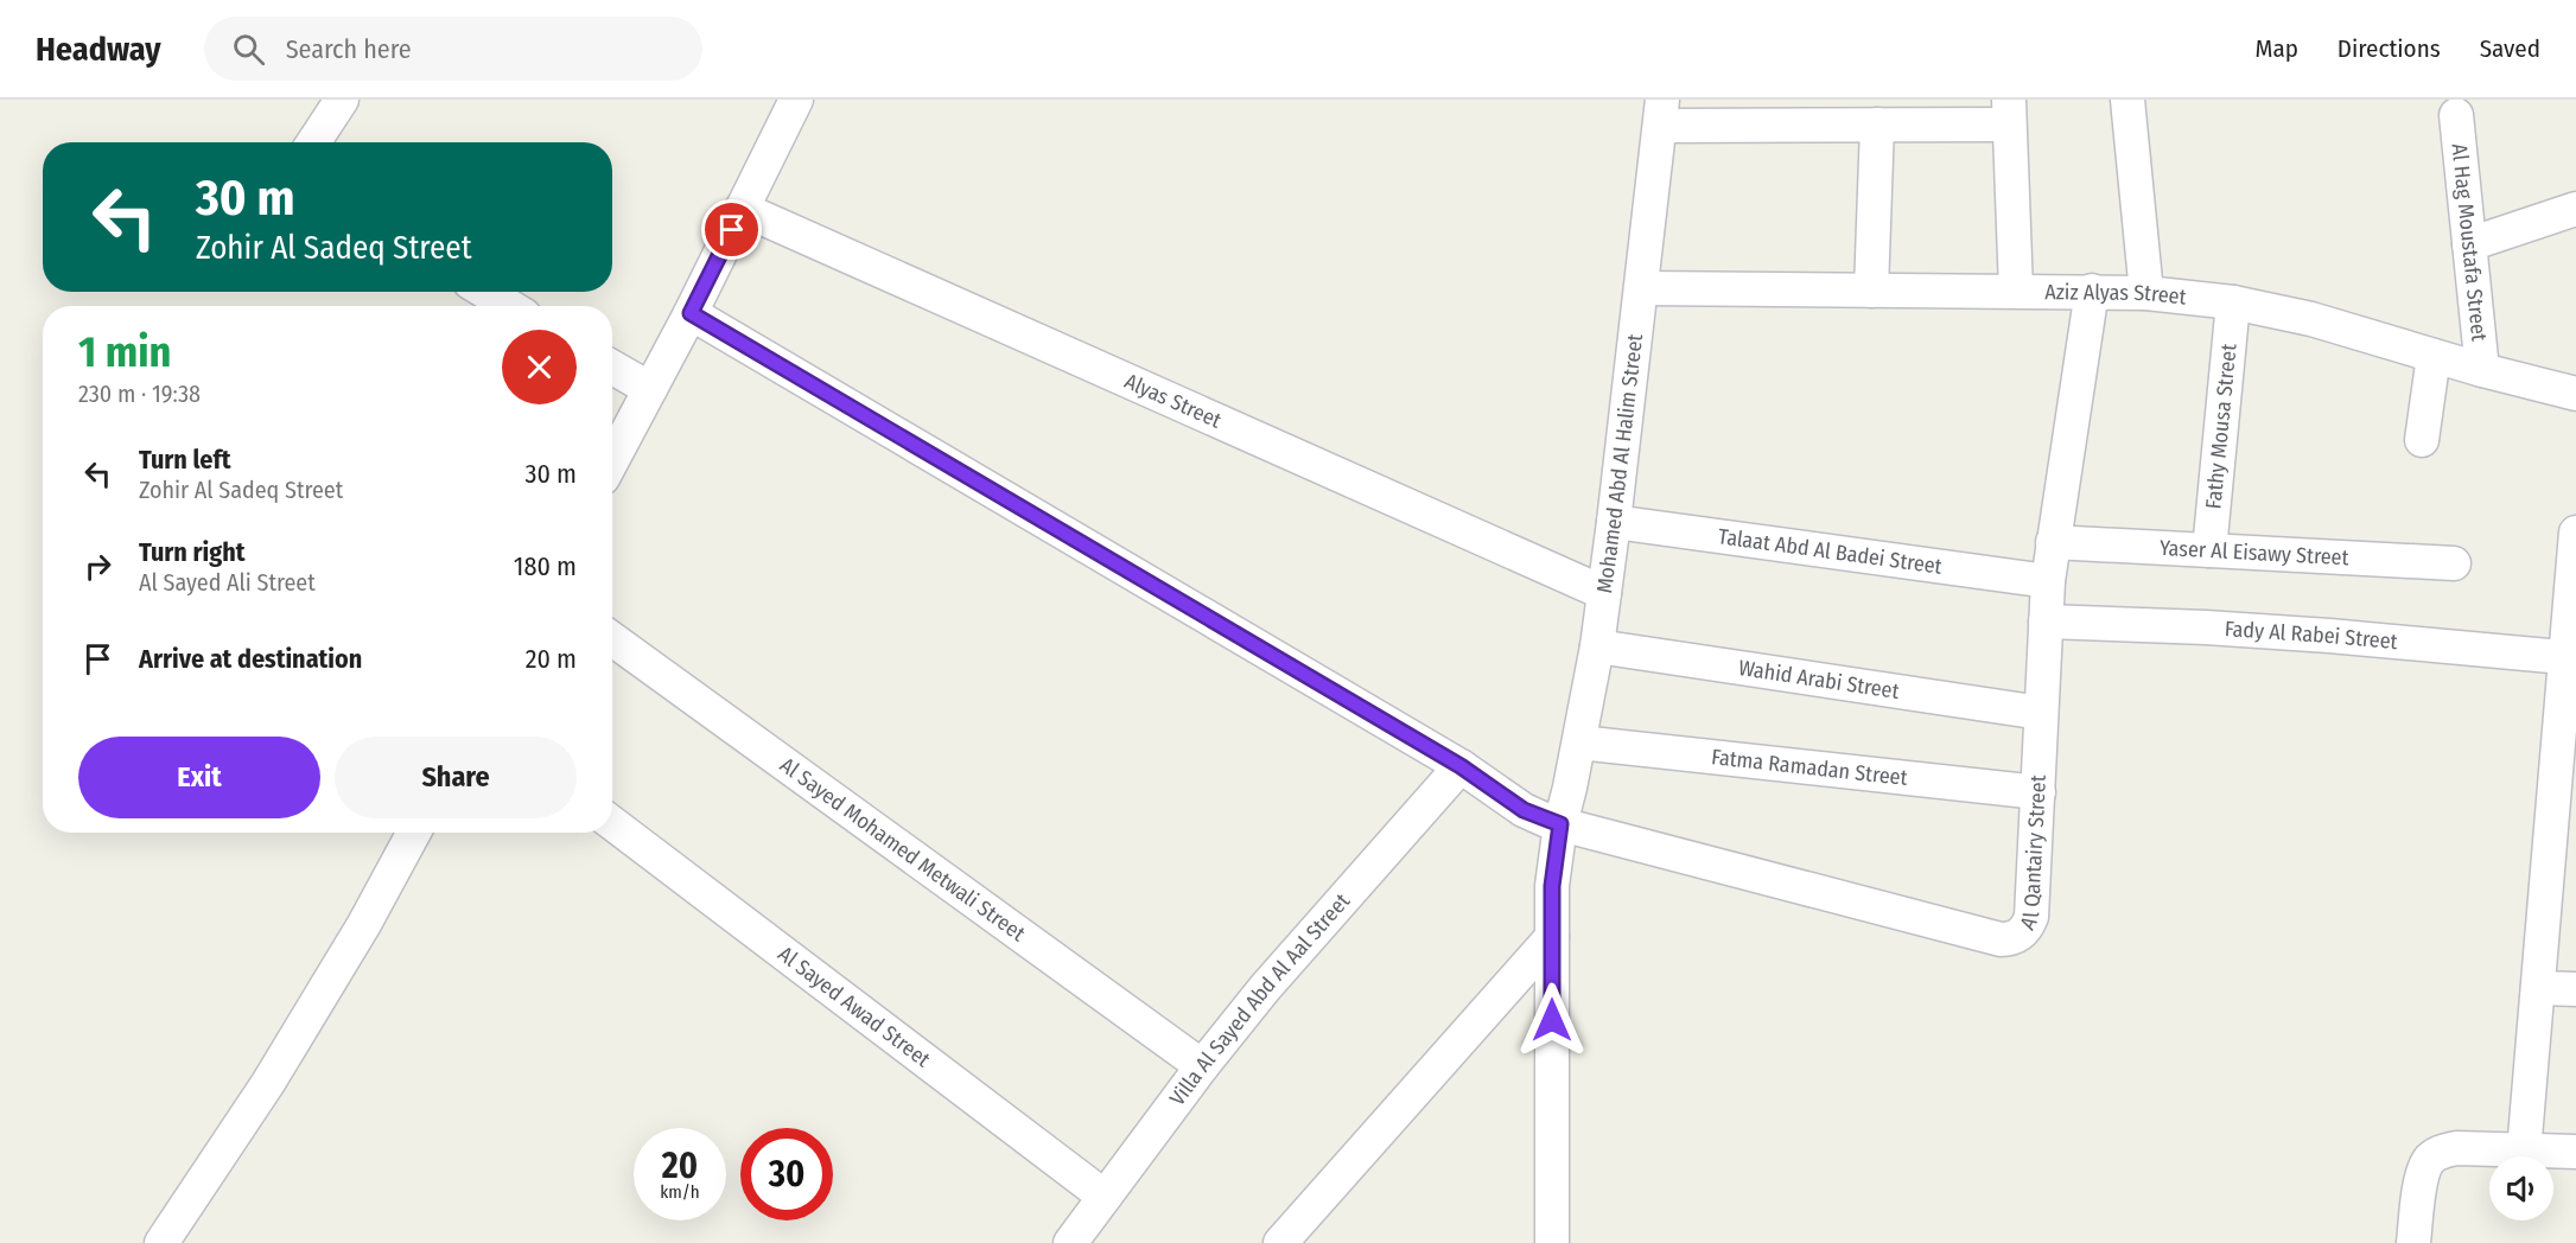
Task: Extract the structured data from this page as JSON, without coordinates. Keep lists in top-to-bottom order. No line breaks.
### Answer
{"streets":{"street":["Al Hag Moustafa Street","Aziz Alyas Street","Alyas Street","Fathy Mousa Street","Mohamed Abd Al Halim Street","Talaat Abd Al Badei Street","Yaser Al Eisawy Street","Fady Al Rabei Street","Wahid Arabi Street","Fatma Ramadan Street","Al Sayed Mohamed Metwali Street","Al Qantairy Street","Villa Al Sayed Abd Al Aal Street","Al Sayed Awad Street"]},"crossings":[["Al Hag Moustafa Street","Aziz Alyas Street"],["Aziz Alyas Street","Fathy Mousa Street"],["Aziz Alyas Street","Mohamed Abd Al Halim Street"],["Aziz Alyas Street","Al Qantairy Street"],["Alyas Street","Mohamed Abd Al Halim Street"],["Fathy Mousa Street","Yaser Al Eisawy Street"],["Mohamed Abd Al Halim Street","Talaat Abd Al Badei Street"],["Mohamed Abd Al Halim Street","Wahid Arabi Street"],["Mohamed Abd Al Halim Street","Fatma Ramadan Street"],["Mohamed Abd Al Halim Street","Al Qantairy Street"],["Talaat Abd Al Badei Street","Al Qantairy Street"],["Yaser Al Eisawy Street","Al Qantairy Street"],["Fady Al Rabei Street","Al Qantairy Street"],["Wahid Arabi Street","Al Qantairy Street"],["Fatma Ramadan Street","Al Qantairy Street"],["Al Sayed Mohamed Metwali Street","Villa Al Sayed Abd Al Aal Street"],["Villa Al Sayed Abd Al Aal Street","Al Sayed Awad Street"]],"page":{"header":"Headway","search":"Search here","nav":["Map","Directions","Saved"],"turn":["30 m","Zohir Al Sadeq Street"],"heading":["1 min","230 m · 19:38"],"list":[{"name":"Turn left","note":"Zohir Al Sadeq Street","value":"30 m"},{"name":"Turn right","note":"Al Sayed Ali Street","value":"180 m"},{"name":"Arrive at destination","value":"20 m"}],"buttons":["Exit","Share"],"speed":"20 km/h","limit":"30"}}
